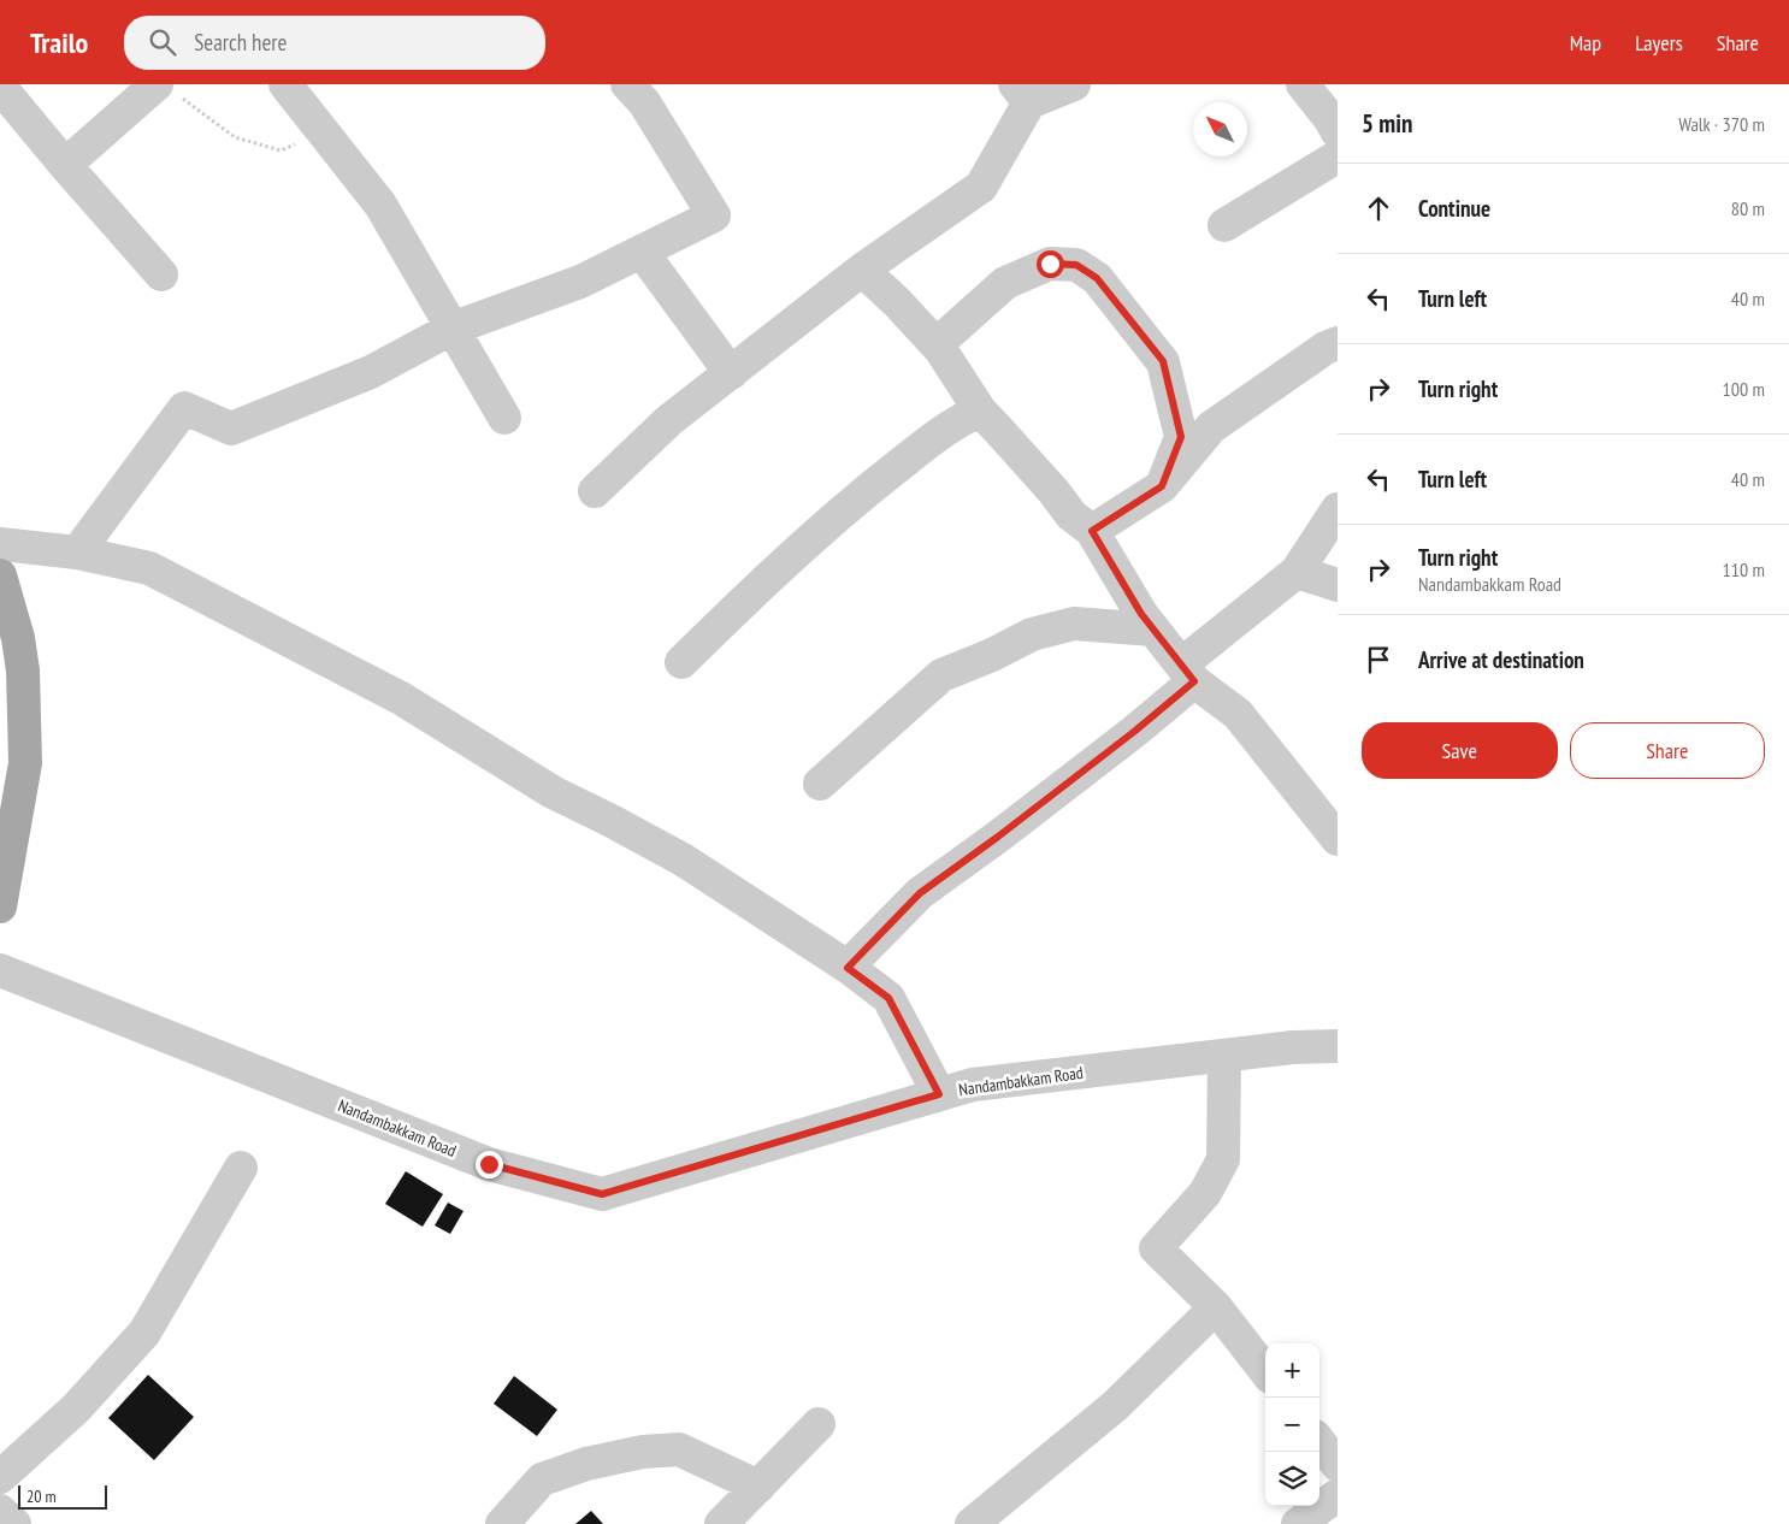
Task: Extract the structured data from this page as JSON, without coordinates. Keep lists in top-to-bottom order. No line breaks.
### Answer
{"streets":{"street":["Nandambakkam Road"]},"scale_bar":"20 m","north":"top left","page":{"header":"Trailo","search":"Search here","nav":["Map","Layers","Share"],"heading":["5 min","Walk · 370 m"],"list":[["Continue","80 m"],["Turn left","40 m"],["Turn right","100 m"],["Turn left","40 m"],["Turn right","Nandambakkam Road","110 m"],"Arrive at destination"],"buttons":["Save","Share"],"map_buttons":["+","−"],"scale":"20 m"}}
